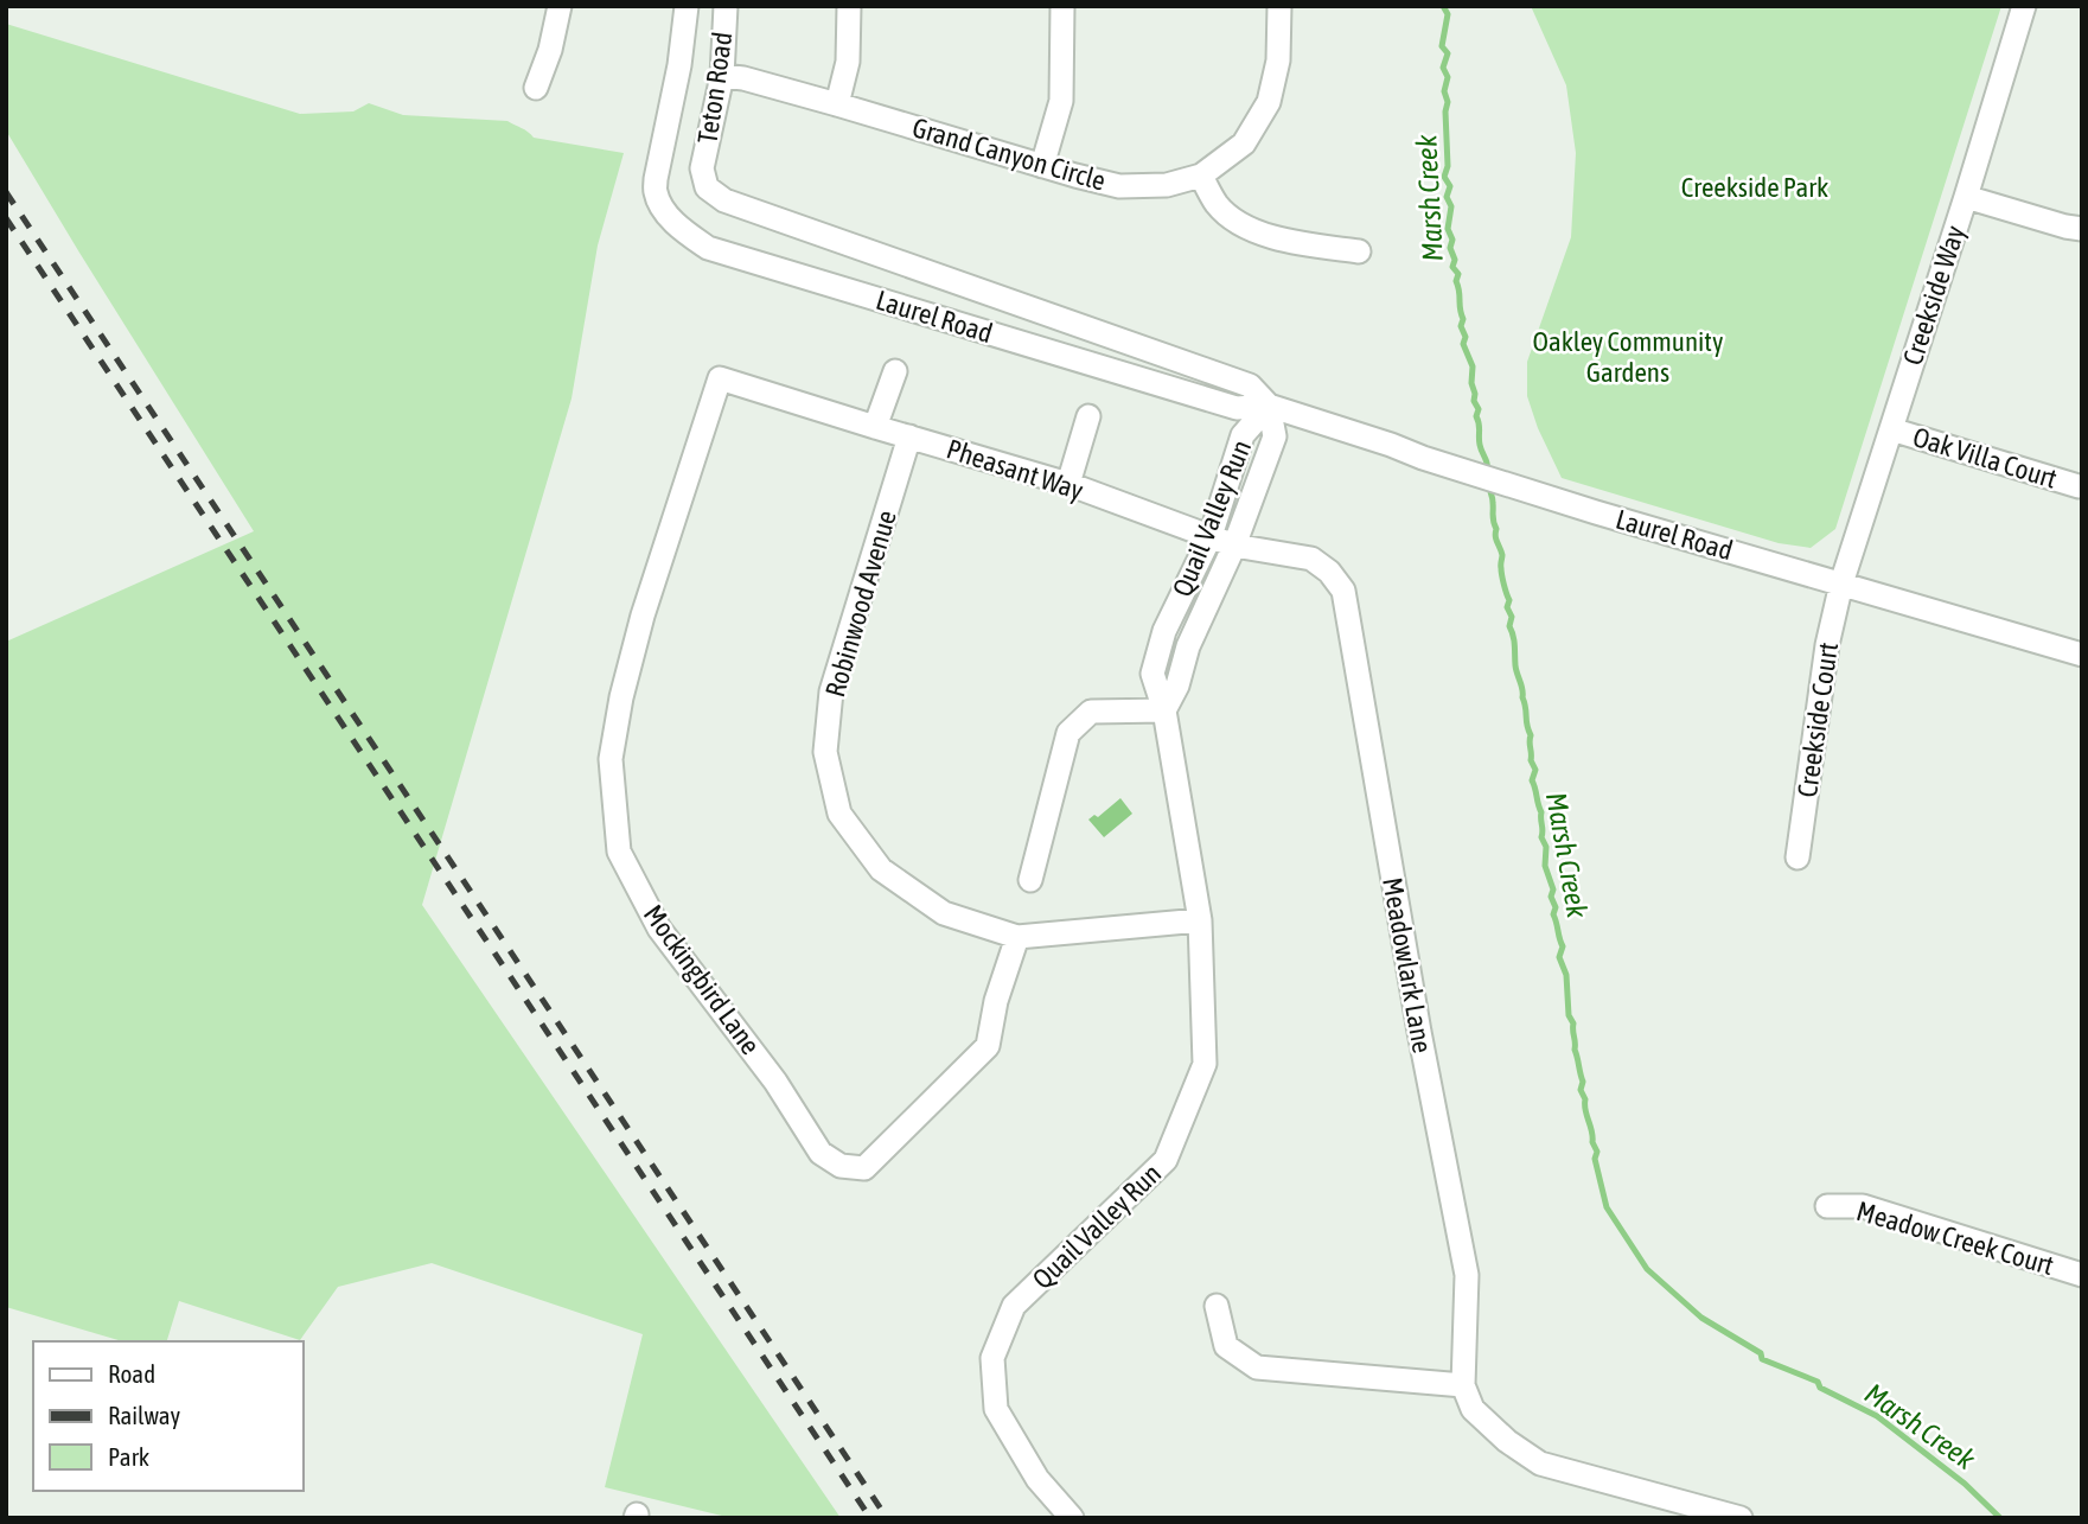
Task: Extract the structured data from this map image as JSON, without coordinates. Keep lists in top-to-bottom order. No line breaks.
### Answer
{"streets":{"street":["Teton Road","Grand Canyon Circle","Creekside Way","Laurel Road","Oak Villa Court","Pheasant Way","Quail Valley Run","Robinwood Avenue","Creekside Court","Meadowlark Lane","Mockingbird Lane","Meadow Creek Court"]},"crossings":[["Teton Road","Grand Canyon Circle"],["Teton Road","Laurel Road"],["Creekside Way","Laurel Road"],["Creekside Way","Oak Villa Court"],["Creekside Way","Creekside Court"],["Laurel Road","Quail Valley Run"],["Laurel Road","Creekside Court"],["Pheasant Way","Quail Valley Run"],["Pheasant Way","Robinwood Avenue"],["Pheasant Way","Meadowlark Lane"],["Pheasant Way","Mockingbird Lane"],["Quail Valley Run","Robinwood Avenue"],["Robinwood Avenue","Mockingbird Lane"]],"water":["Marsh Creek"],"parks":["Creekside Park","Oakley Community Gardens"],"legend":["Road","Railway","Park"]}
